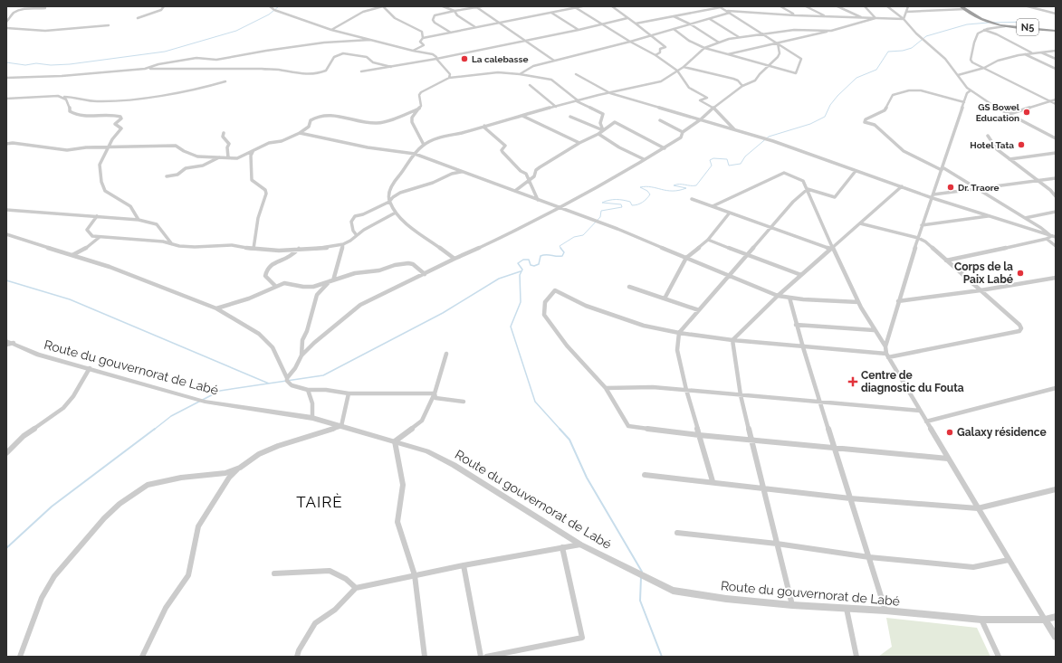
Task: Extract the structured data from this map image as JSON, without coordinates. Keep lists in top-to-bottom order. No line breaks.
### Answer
{"streets":{"highway":["N5"],"street":["Route du gouvernorat de Labé"]},"districts":["TAIRÈ"],"places":{"other":["La calebasse","GS Bowel Education","Hotel Tata","Dr. Traore","Corps de la Paix Labé","Galaxy résidence"],"health":["Centre de diagnostic du Fouta"]}}
